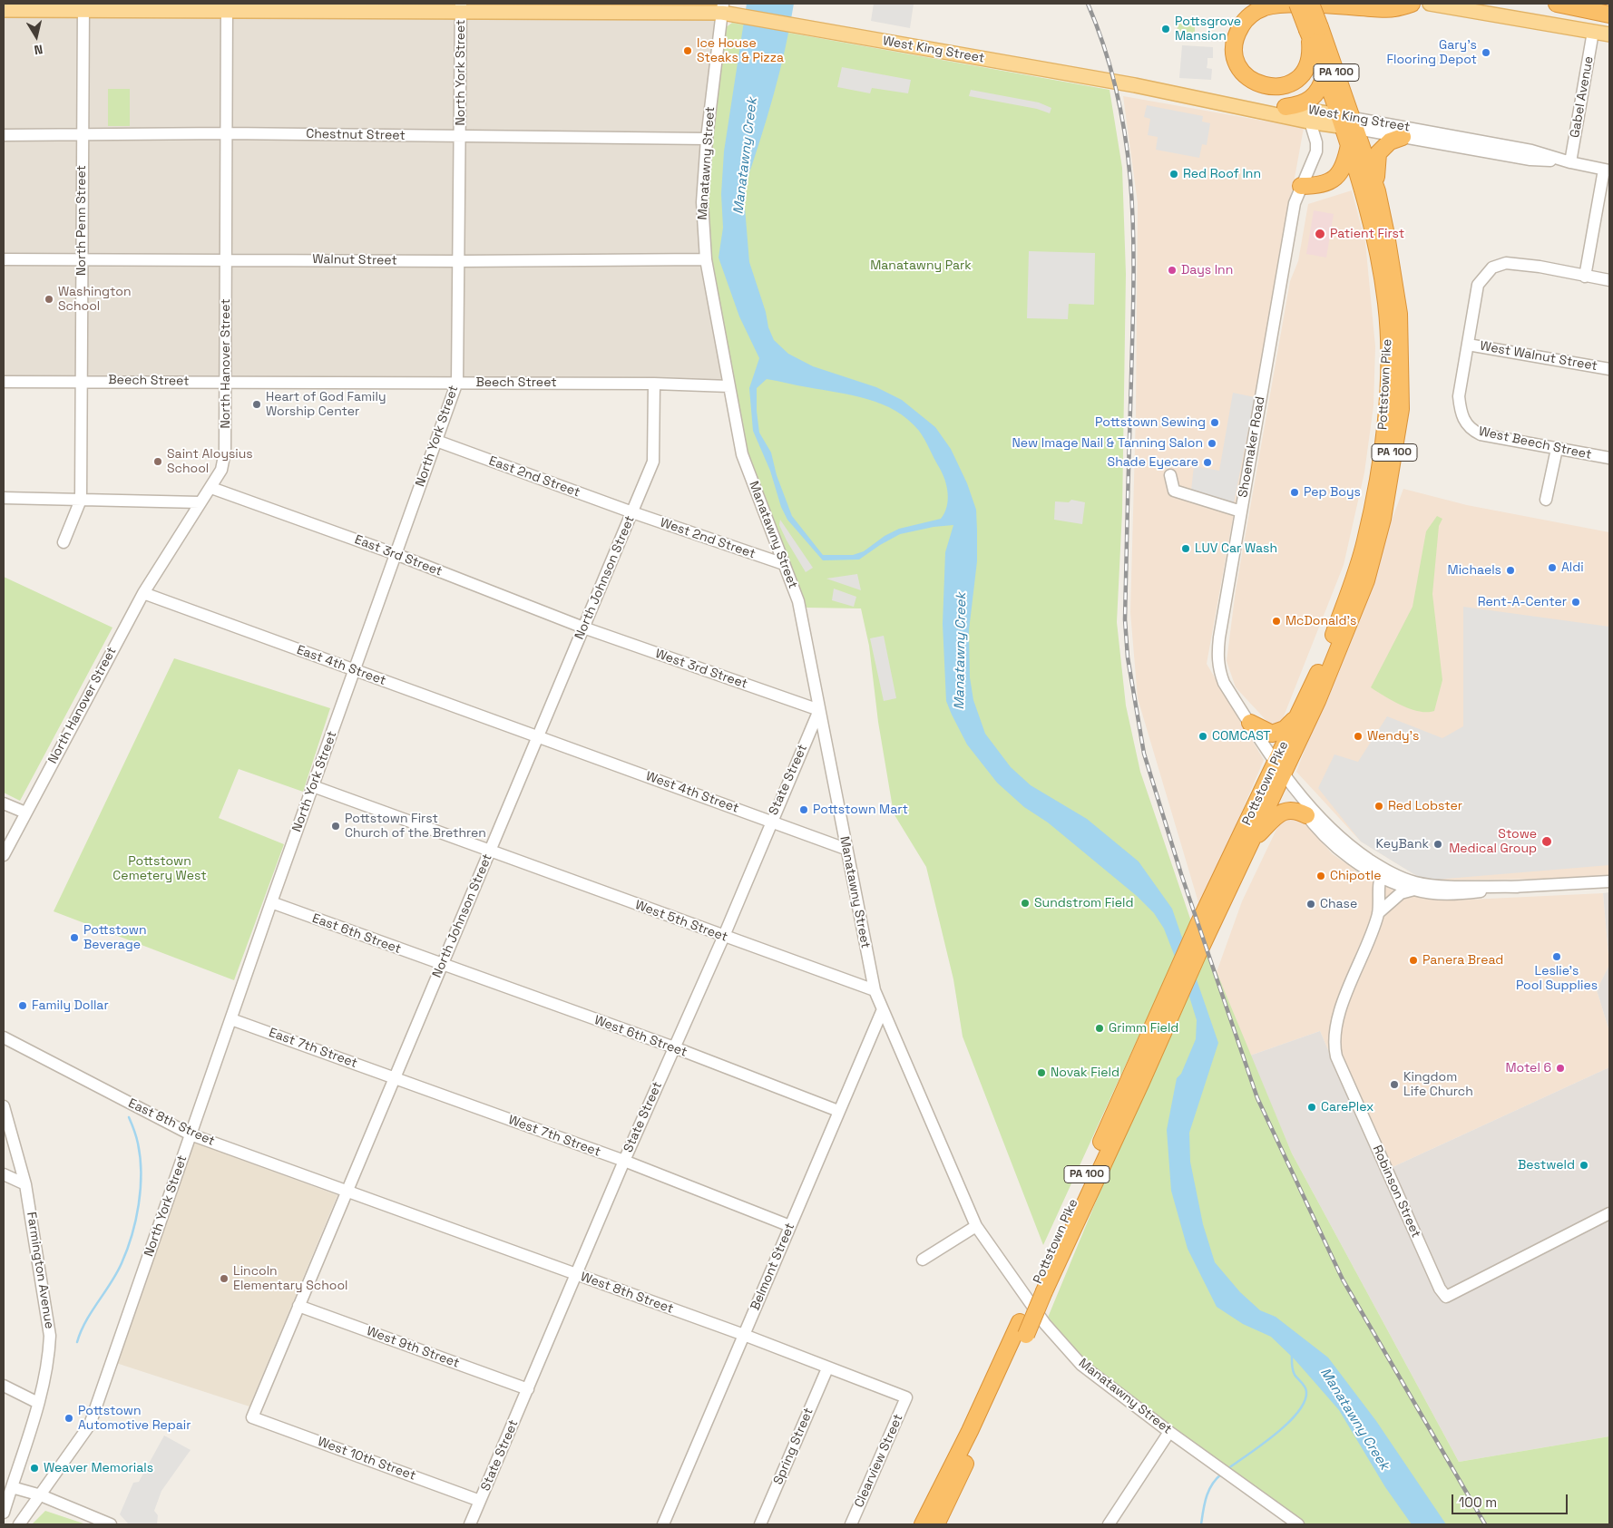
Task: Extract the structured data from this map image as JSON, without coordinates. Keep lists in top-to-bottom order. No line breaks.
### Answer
{"streets":{"highway":["PA 100","Pottstown Pike"],"main road":["West King Street"],"street":["North York Street","Gabel Avenue","Chestnut Street","Manatawny Street","North Penn Street","Walnut Street","West Walnut Street","North Hanover Street","Beech Street","West Beech Street","Shoemaker Road","East 2nd Street","West 2nd Street","East 3rd Street","North Johnson Street","East 4th Street","West 3rd Street","State Street","West 4th Street","West 5th Street","East 6th Street","West 6th Street","East 7th Street","East 8th Street","West 7th Street","Robinson Street","Belmont Street","Farmington Avenue","West 8th Street","West 9th Street","Spring Street","West 10th Street","Clearview Street"]},"crossings":[["West King Street","North York Street"],["West King Street","Gabel Avenue"],["West King Street","Manatawny Street"],["West King Street","North Penn Street"],["West King Street","North Hanover Street"],["West King Street","Pottstown Pike"],["West King Street","Shoemaker Road"],["North York Street","Chestnut Street"],["North York Street","Walnut Street"],["North York Street","Beech Street"],["North York Street","East 2nd Street"],["North York Street","East 3rd Street"],["North York Street","East 4th Street"],["North York Street","West 5th Street"],["North York Street","East 6th Street"],["North York Street","East 7th Street"],["North York Street","East 8th Street"],["Chestnut Street","Manatawny Street"],["Chestnut Street","North Penn Street"],["Chestnut Street","North Hanover Street"],["Manatawny Street","Walnut Street"],["Manatawny Street","Beech Street"],["Manatawny Street","West 2nd Street"],["Manatawny Street","West 3rd Street"],["Manatawny Street","State Street"],["Manatawny Street","West 4th Street"],["Manatawny Street","West 5th Street"],["Manatawny Street","Belmont Street"],["North Penn Street","Walnut Street"],["North Penn Street","Beech Street"],["Walnut Street","North Hanover Street"],["West Walnut Street","West Beech Street"],["North Hanover Street","Beech Street"],["North Hanover Street","East 3rd Street"],["North Hanover Street","East 4th Street"],["Beech Street","North Johnson Street"],["Pottstown Pike","Shoemaker Road"],["Shoemaker Road","Robinson Street"],["East 2nd Street","West 2nd Street"],["East 2nd Street","North Johnson Street"],["West 2nd Street","North Johnson Street"],["East 3rd Street","North Johnson Street"],["East 3rd Street","West 3rd Street"],["North Johnson Street","East 4th Street"],["North Johnson Street","West 3rd Street"],["North Johnson Street","West 4th Street"],["North Johnson Street","West 5th Street"],["North Johnson Street","East 6th Street"],["North Johnson Street","West 6th Street"],["North Johnson Street","East 7th Street"],["North Johnson Street","East 8th Street"],["North Johnson Street","West 7th Street"],["North Johnson Street","West 8th Street"],["North Johnson Street","West 9th Street"],["North Johnson Street","West 10th Street"],["East 4th Street","West 4th Street"],["West 3rd Street","State Street"],["State Street","West 4th Street"],["State Street","West 5th Street"],["State Street","West 6th Street"],["State Street","West 7th Street"],["State Street","West 8th Street"],["State Street","West 9th Street"],["State Street","West 10th Street"],["East 6th Street","West 6th Street"],["West 6th Street","Belmont Street"],["East 7th Street","West 7th Street"],["East 8th Street","West 8th Street"],["West 7th Street","Belmont Street"],["Belmont Street","West 8th Street"],["West 8th Street","Spring Street"],["West 8th Street","Clearview Street"]],"water":["Manatawny Creek"],"parks":["Manatawny Park","Pottstown Cemetery West"],"places":["Pottsgrove Mansion","Ice House Steaks & Pizza","Gary's Flooring Depot","Red Roof Inn","Patient First","Days Inn","Washington School","Heart of God Family Worship Center","Pottstown Sewing","New Image Nail & Tanning Salon","Saint Aloysius School","Shade Eyecare","Pep Boys","LUV Car Wash","Aldi","Michaels","Rent-A-Center","McDonald's","COMCAST","Wendy's","Red Lobster","Pottstown Mart","Pottstown First Church of the Brethren","Stowe Medical Group","KeyBank","Chipotle","Sundstrom Field","Chase","Pottstown Beverage","Leslie's Pool Supplies","Panera Bread","Family Dollar","Grimm Field","Motel 6","Novak Field","Kingdom Life Church","CarePlex","Bestweld","Lincoln Elementary School","Pottstown Automotive Repair","Weaver Memorials"],"scale_bar":"100 m","north":"bottom"}
